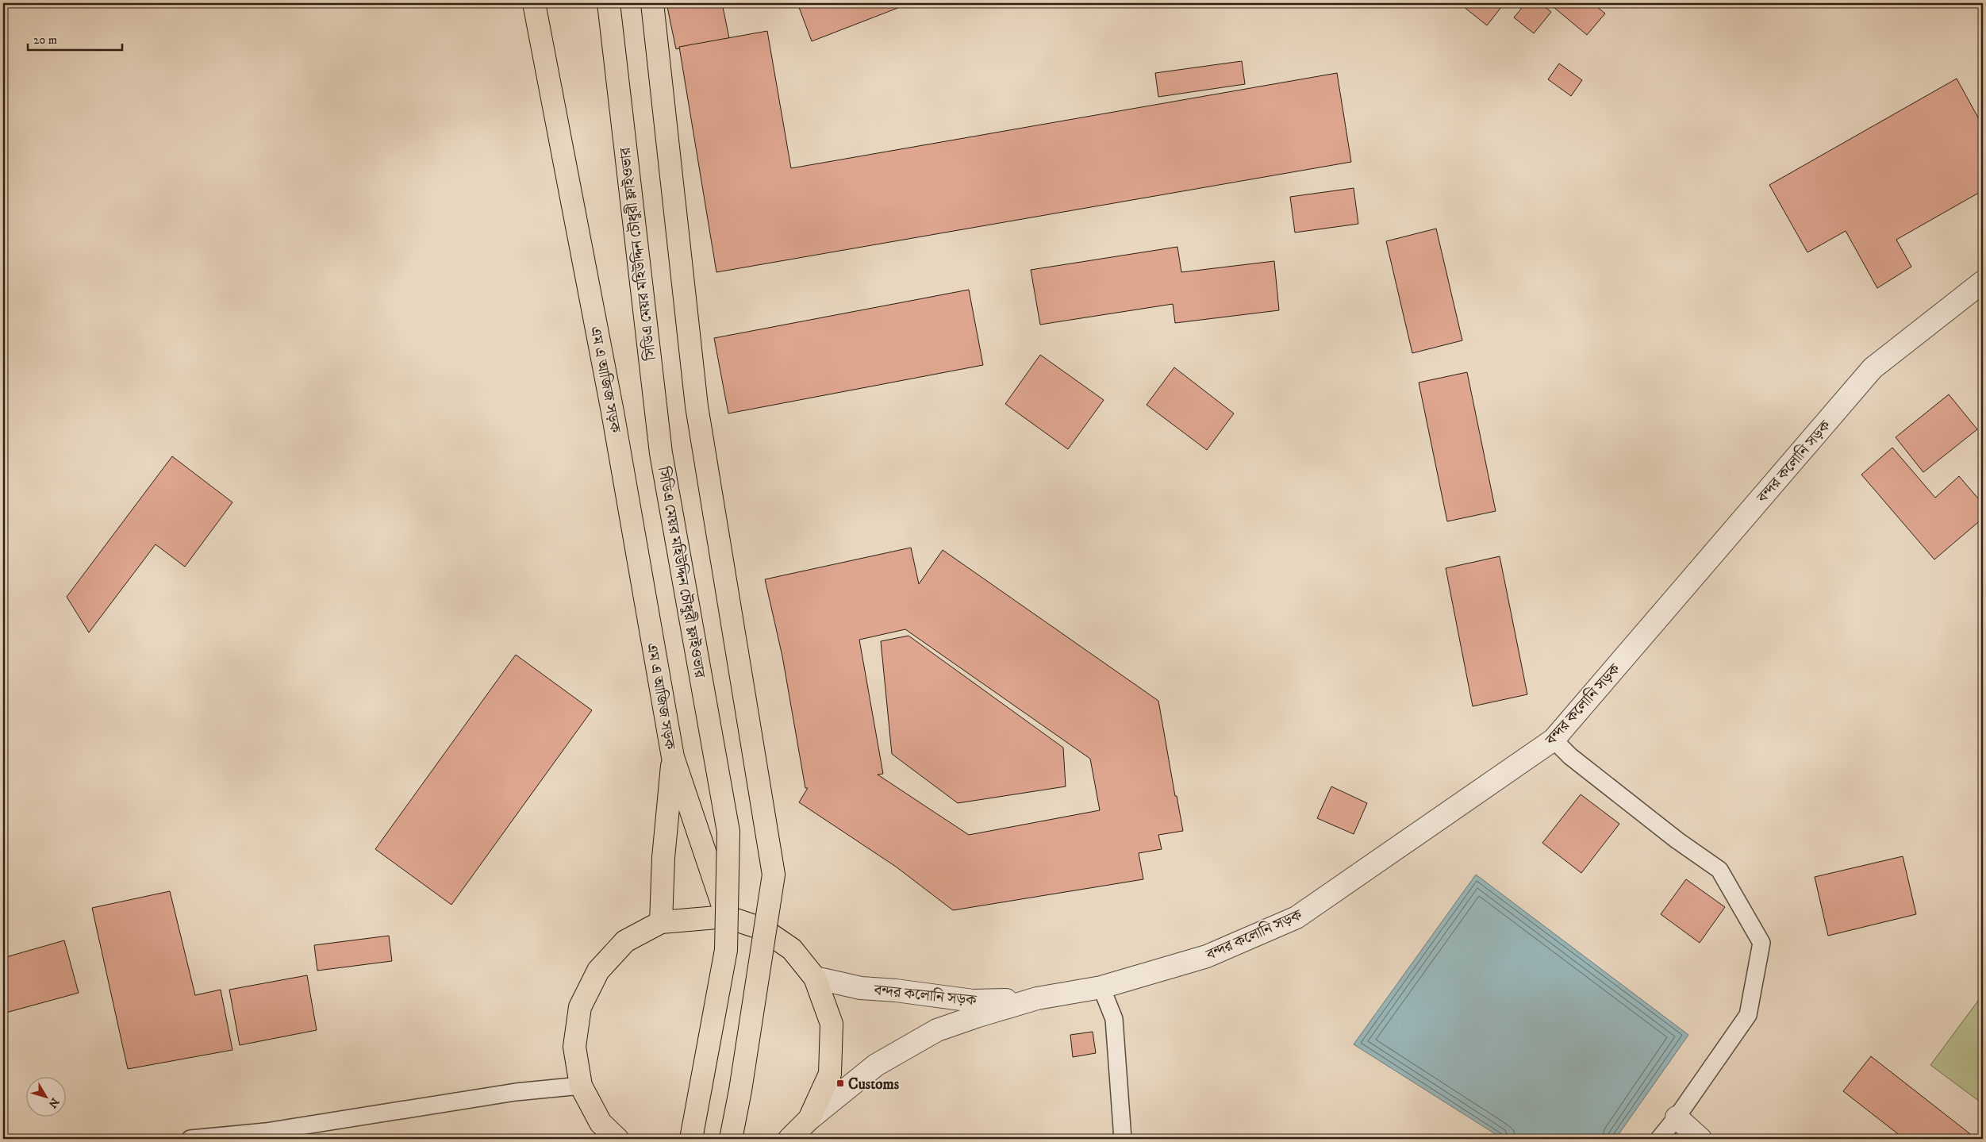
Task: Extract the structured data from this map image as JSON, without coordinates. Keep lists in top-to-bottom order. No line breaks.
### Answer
{"streets":{"main road":["সিডিএ মেয়র মহিউদ্দিন চৌধুরী ফ্লাইওভার","এম এ আজিজ সড়ক"],"street":["বন্দর কলোনি সড়ক"]},"places":{"transit":["Customs"]},"scale_bar":"20 m","north":"bottom right"}
